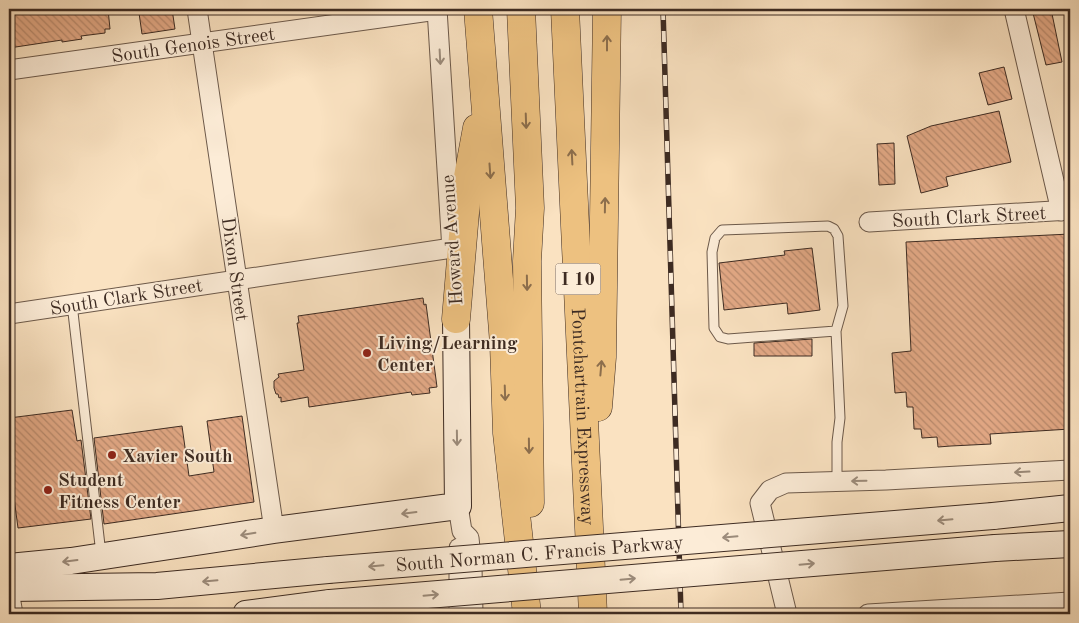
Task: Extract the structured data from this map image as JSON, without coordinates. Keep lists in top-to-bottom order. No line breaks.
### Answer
{"streets":{"highway":["I 10","Pontchartrain Expressway"],"street":["South Genois Street","South Clark Street","Howard Avenue","Dixon Street","South Norman C. Francis Parkway"]},"crossings":[["South Genois Street","Howard Avenue"],["South Genois Street","Dixon Street"],["South Clark Street","Howard Avenue"],["South Clark Street","Dixon Street"]],"one_way":["Howard Avenue"],"places":["Living/Learning Center","Xavier South","Student Fitness Center"]}
